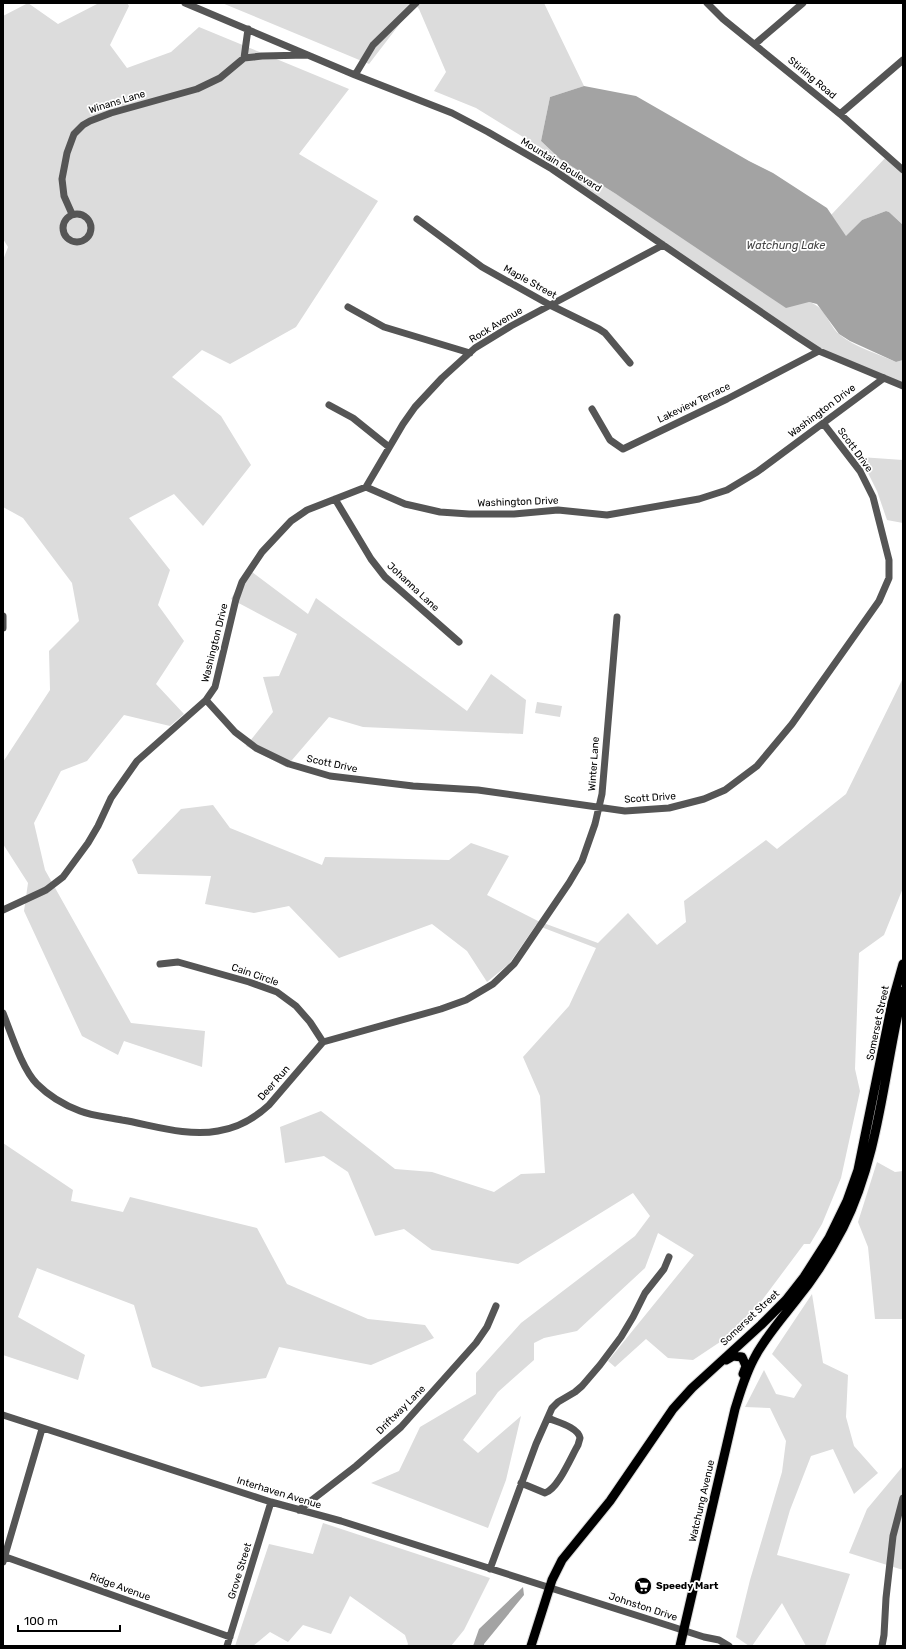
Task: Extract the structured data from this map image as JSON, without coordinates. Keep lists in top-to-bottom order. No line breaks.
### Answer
{"streets":{"main road":["Somerset Street","Watchung Avenue"],"street":["Stirling Road","Winans Lane","Mountain Boulevard","Maple Street","Rock Avenue","Lakeview Terrace","Washington Drive","Scott Drive","Johanna Lane","Winter Lane","Cain Circle","Deer Run","Driftway Lane","Interhaven Avenue","Grove Street","Ridge Avenue","Johnston Drive"]},"crossings":[["Mountain Boulevard","Rock Avenue"],["Mountain Boulevard","Lakeview Terrace"],["Mountain Boulevard","Washington Drive"],["Maple Street","Rock Avenue"],["Rock Avenue","Washington Drive"],["Washington Drive","Scott Drive"],["Washington Drive","Johanna Lane"],["Scott Drive","Winter Lane"],["Winter Lane","Cain Circle"],["Winter Lane","Deer Run"],["Cain Circle","Deer Run"],["Somerset Street","Interhaven Avenue"],["Somerset Street","Watchung Avenue"],["Somerset Street","Johnston Drive"],["Driftway Lane","Interhaven Avenue"],["Interhaven Avenue","Grove Street"],["Interhaven Avenue","Johnston Drive"],["Watchung Avenue","Johnston Drive"],["Grove Street","Ridge Avenue"]],"water":["Watchung Lake"],"places":{"supermarket":["Speedy Mart"]},"scale_bar":"100 m"}
